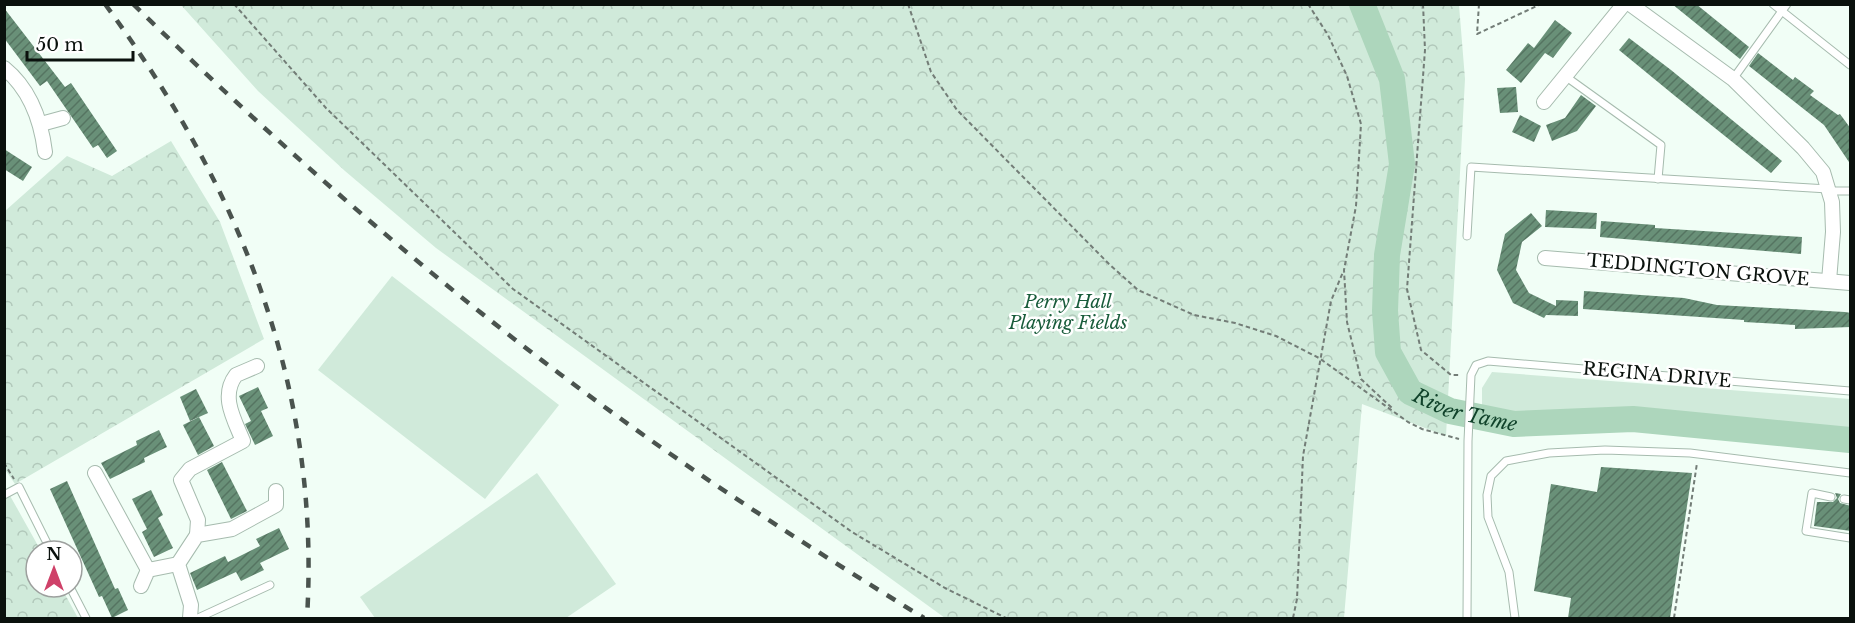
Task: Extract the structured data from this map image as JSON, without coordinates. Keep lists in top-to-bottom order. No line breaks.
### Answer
{"streets":{"street":["TEDDINGTON GROVE"],"lane":["REGINA DRIVE"]},"water":["River Tame"],"parks":["Perry Hall Playing Fields"],"scale_bar":"50 m","north":"top"}
